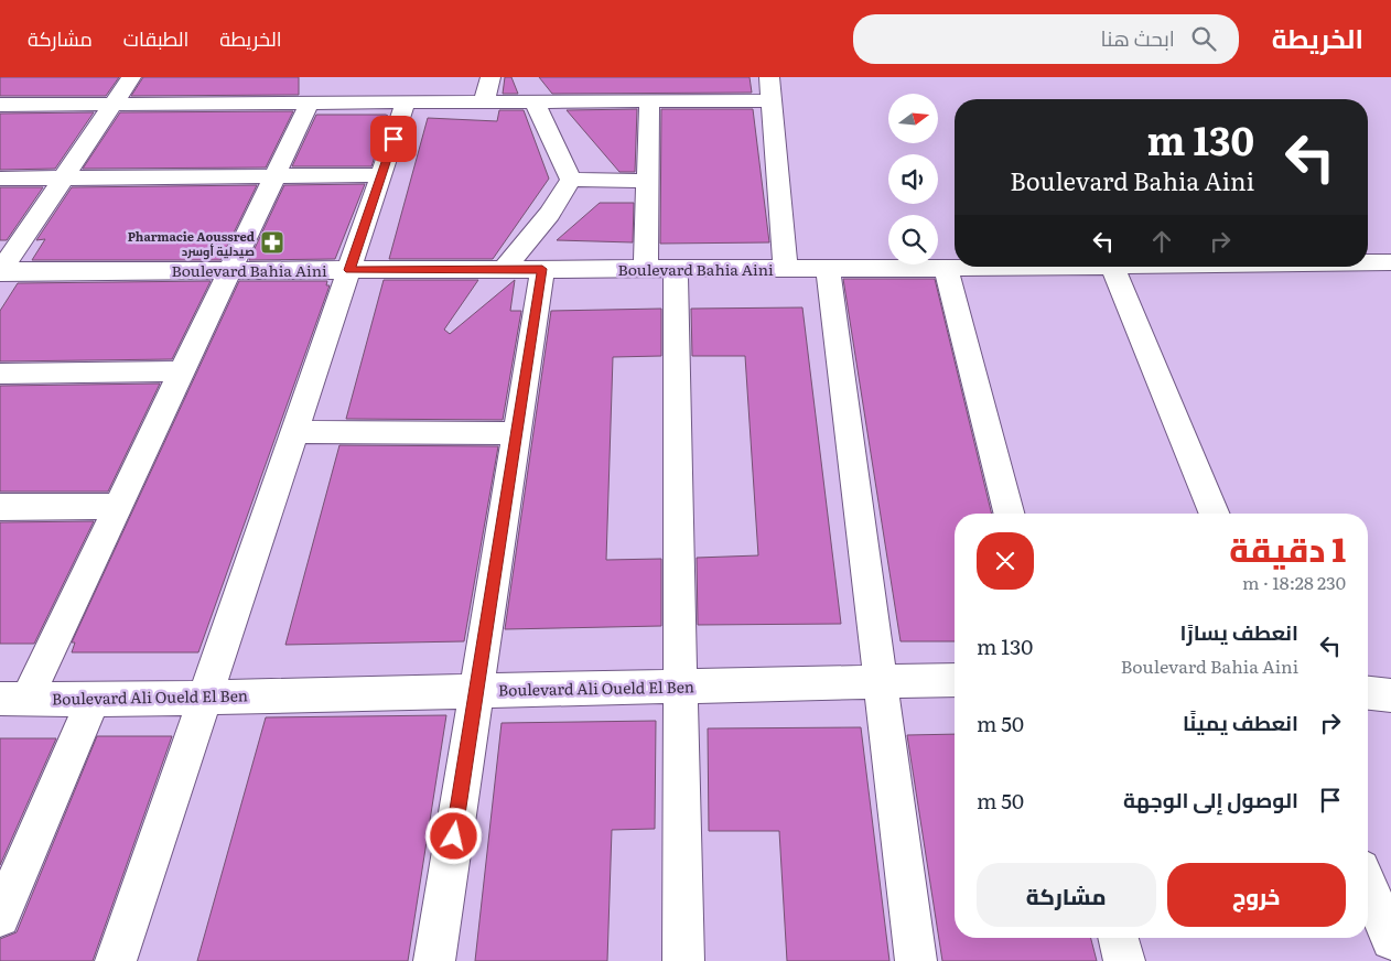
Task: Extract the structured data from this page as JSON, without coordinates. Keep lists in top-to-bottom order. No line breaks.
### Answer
{"streets":{"street":["Boulevard Bahia Aini","Boulevard Ali Oueld El Ben"]},"places":{"pharmacy":["Pharmacie Aoussred صيدلية أوسرد"]},"north":"right","page":{"header":"الخريطة","search":"ابحث هنا","nav":["الخريطة","الطبقات","مشاركة"],"turn":["130 m","Boulevard Bahia Aini"],"heading":["1 دقيقة","230 m · 18:28"],"list":[{"name":"انعطف يسارًا","note":"Boulevard Bahia Aini","value":"130 m"},{"name":"انعطف يمينًا","value":"50 m"},{"name":"الوصول إلى الوجهة","value":"50 m"}],"buttons":["خروج","مشاركة"]}}
